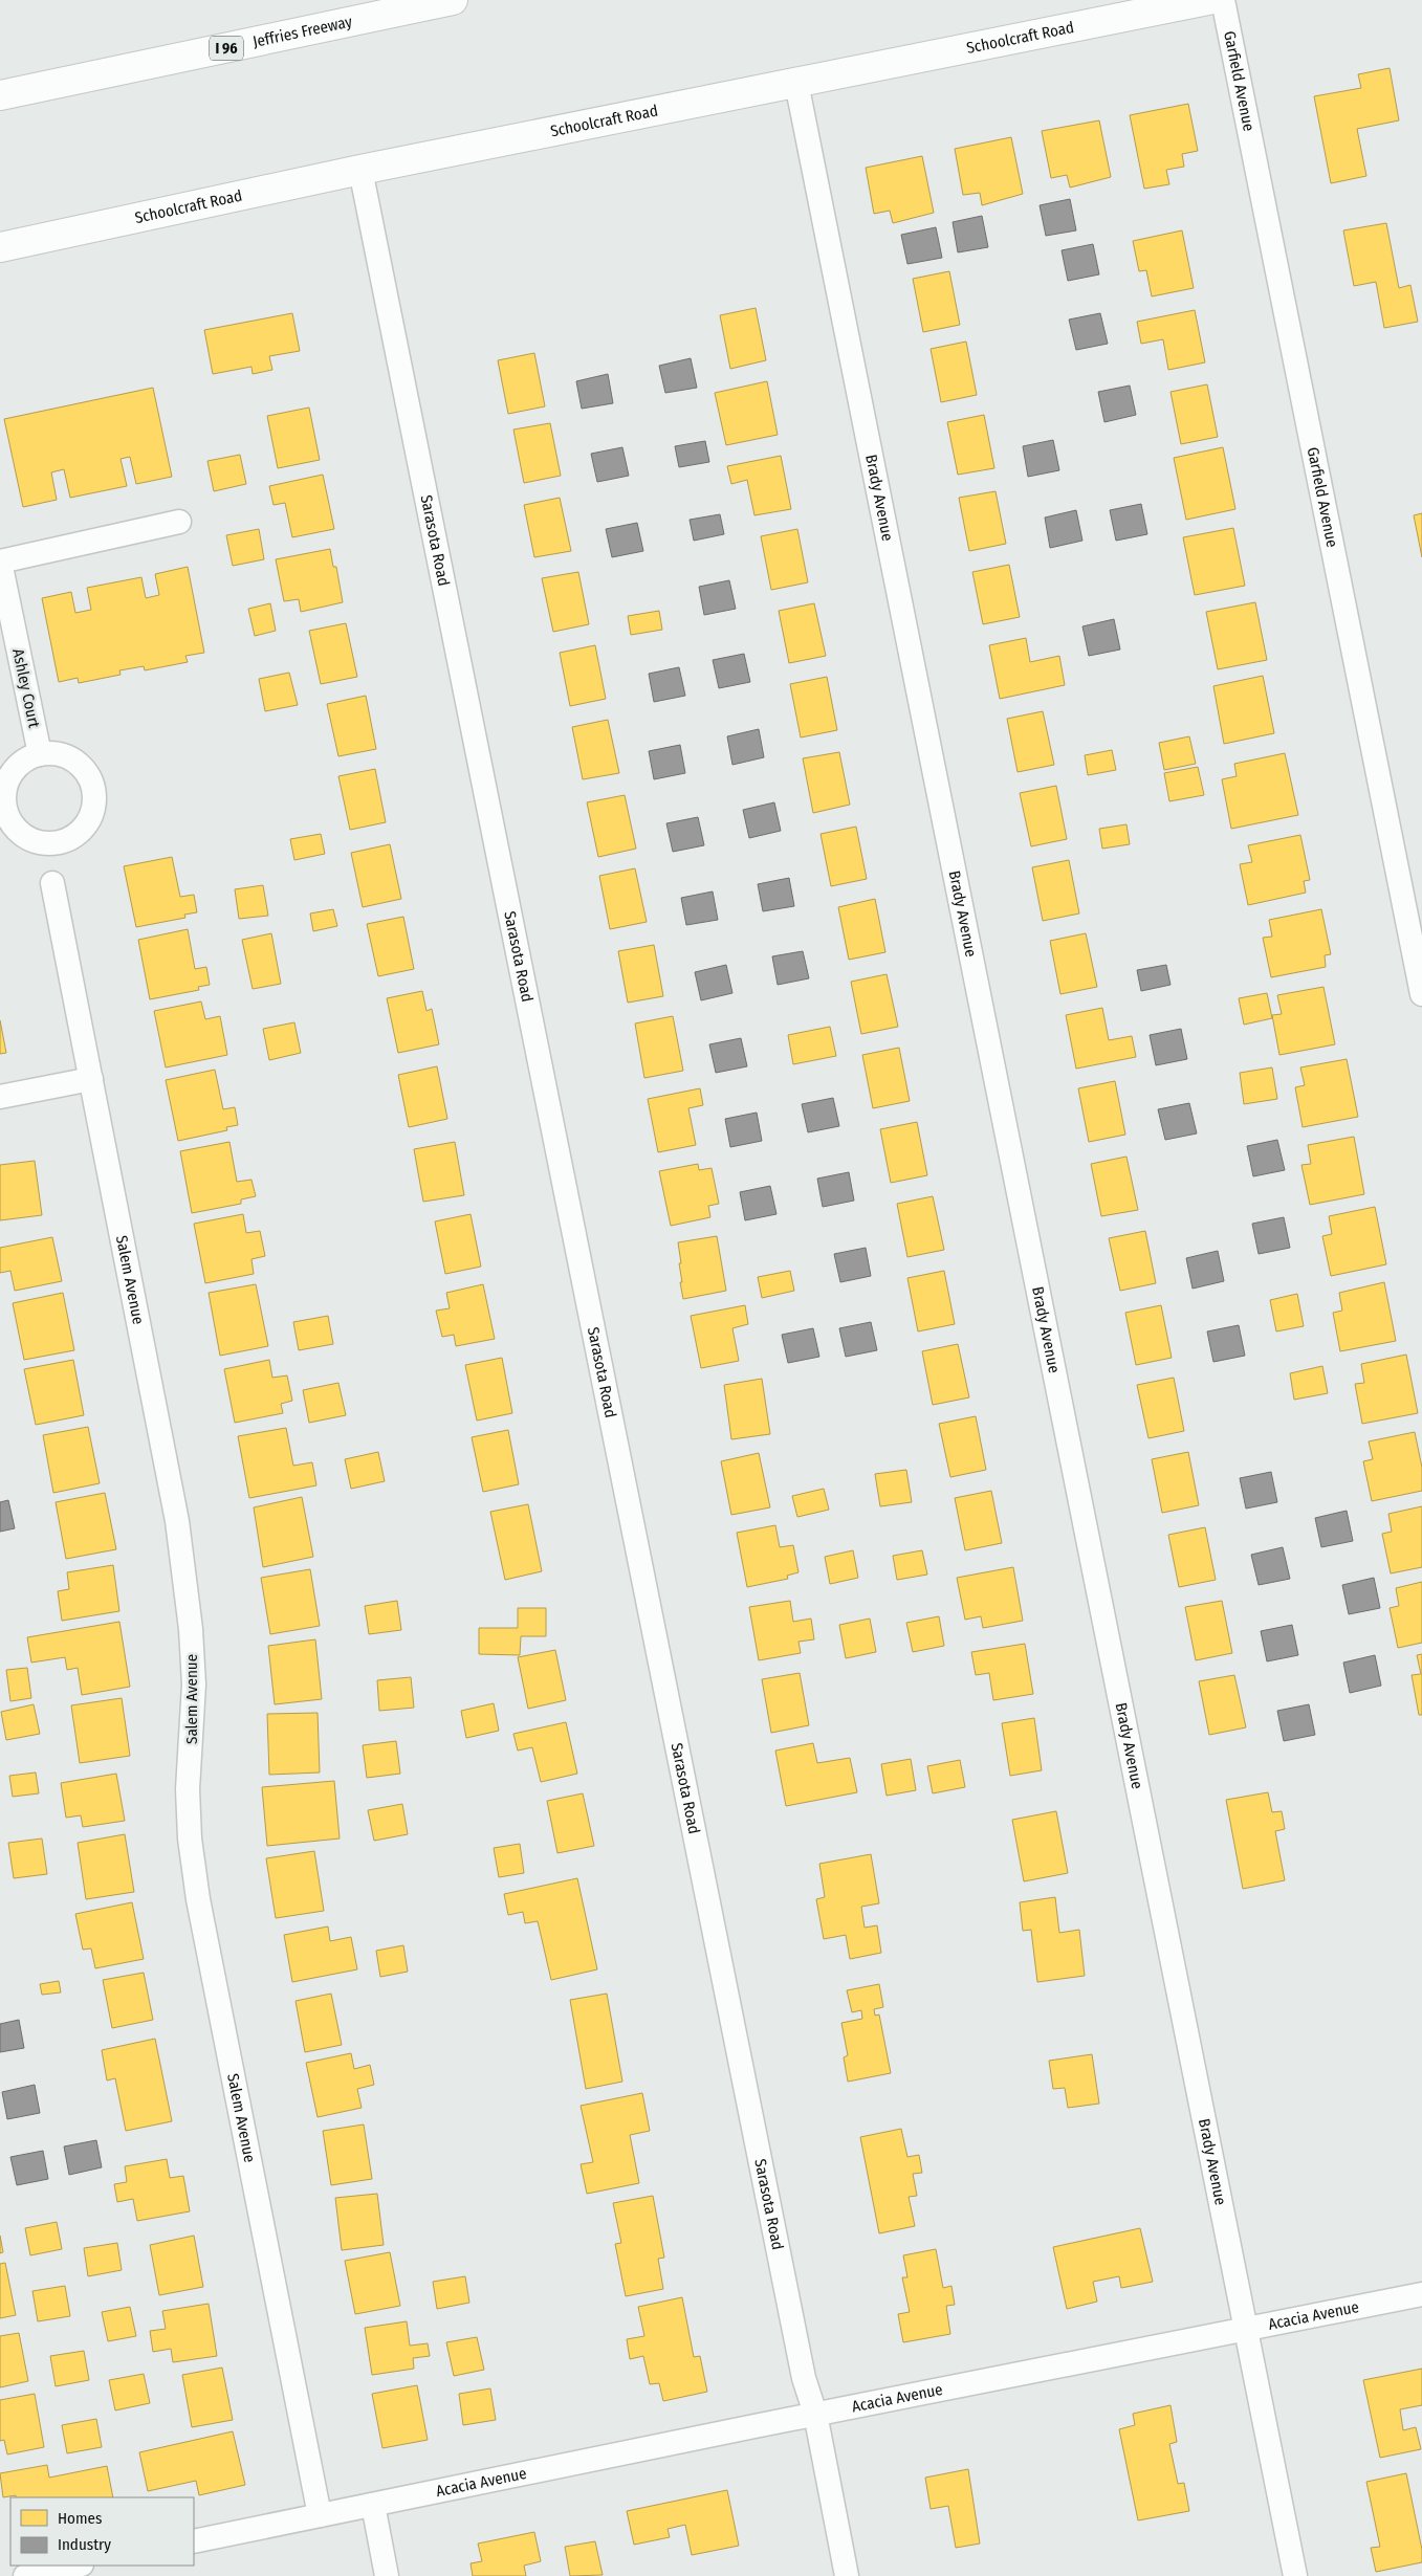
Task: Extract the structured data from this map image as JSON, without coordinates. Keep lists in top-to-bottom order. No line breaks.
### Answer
{"streets":{"main road":["Jeffries Freeway","Schoolcraft Road","I 96"],"street":["Garfield Avenue","Brady Avenue","Sarasota Road","Ashley Court","Salem Avenue","Acacia Avenue"]},"crossings":[["Schoolcraft Road","Brady Avenue"],["Schoolcraft Road","Sarasota Road"],["Brady Avenue","Acacia Avenue"],["Sarasota Road","Acacia Avenue"],["Salem Avenue","Acacia Avenue"]],"legend":["Homes","Industry"]}
